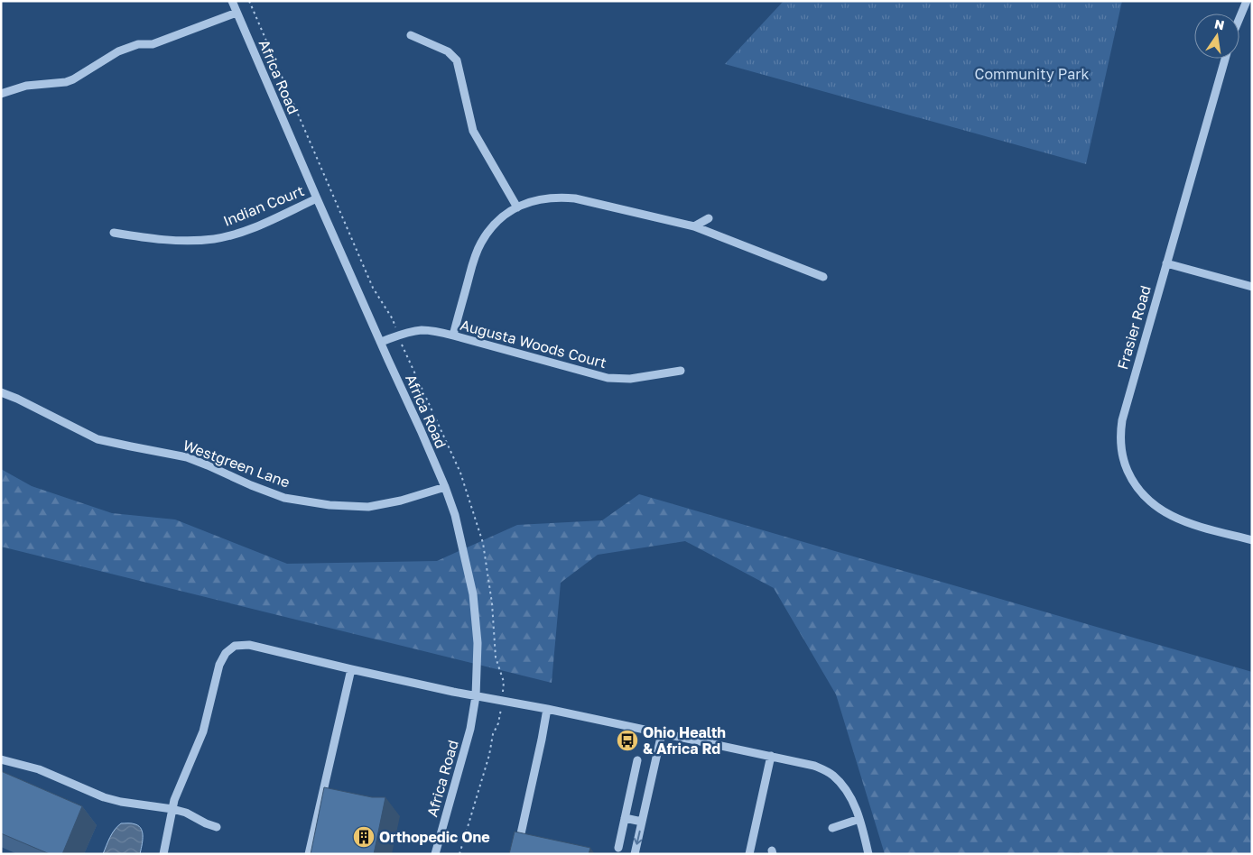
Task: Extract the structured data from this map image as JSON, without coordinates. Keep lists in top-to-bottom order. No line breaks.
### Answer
{"streets":{"street":["Africa Road","Indian Court","Frasier Road","Augusta Woods Court","Westgreen Lane"]},"crossings":[["Africa Road","Indian Court"],["Africa Road","Augusta Woods Court"],["Africa Road","Westgreen Lane"]],"parks":["Community Park"],"places":{"bus stop":["Ohio Health & Africa Rd"],"building":["Orthopedic One"]},"north":"top"}
